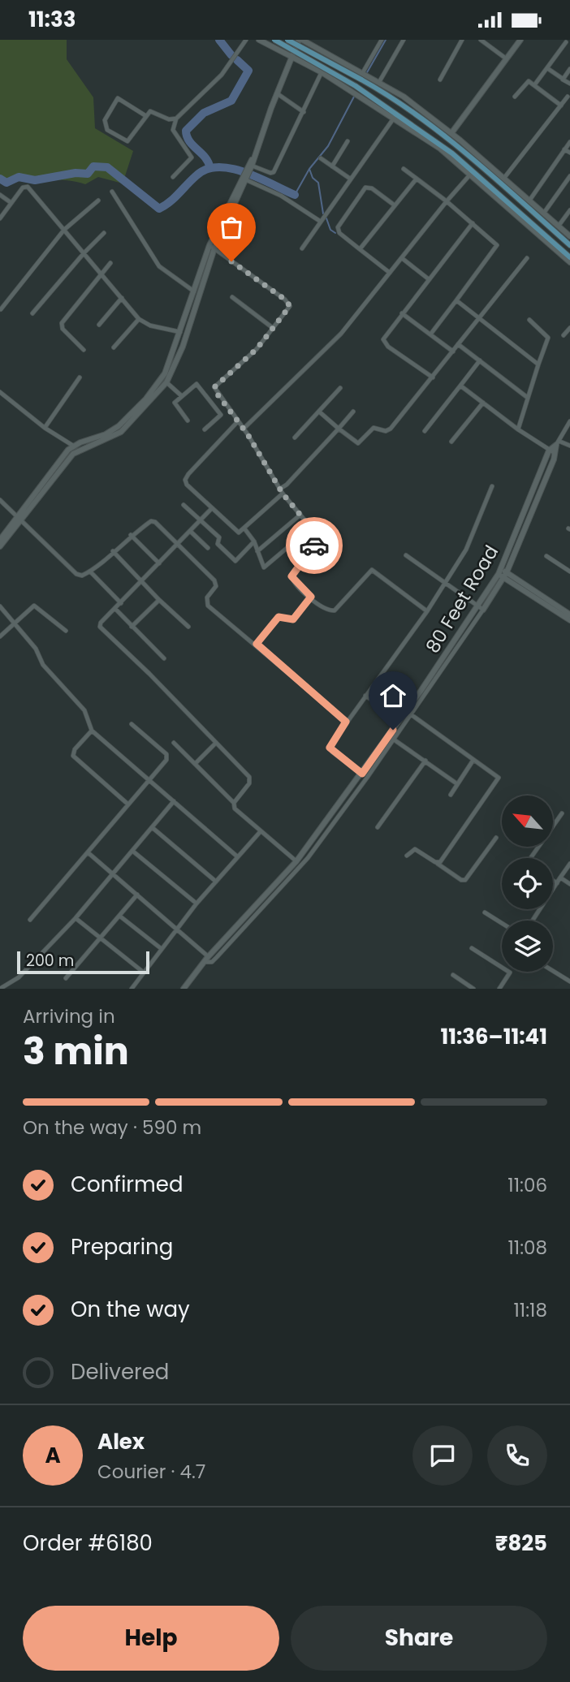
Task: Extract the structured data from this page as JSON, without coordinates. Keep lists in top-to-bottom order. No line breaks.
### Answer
{"streets":{"street":["80 Feet Road"]},"scale_bar":"200 m","north":"top left","page":{"status":"11:33","scale":"200 m","heading":["3 min","Arriving in","11:36–11:41"],"panel":["Alex","Courier · 4.7","Order #6180","₹825"],"bar":"On the way · 590 m","list":[["Confirmed","11:06"],["Preparing","11:08"],["On the way","11:18"],"Delivered"],"round":"A","buttons":["Help","Share"]}}
